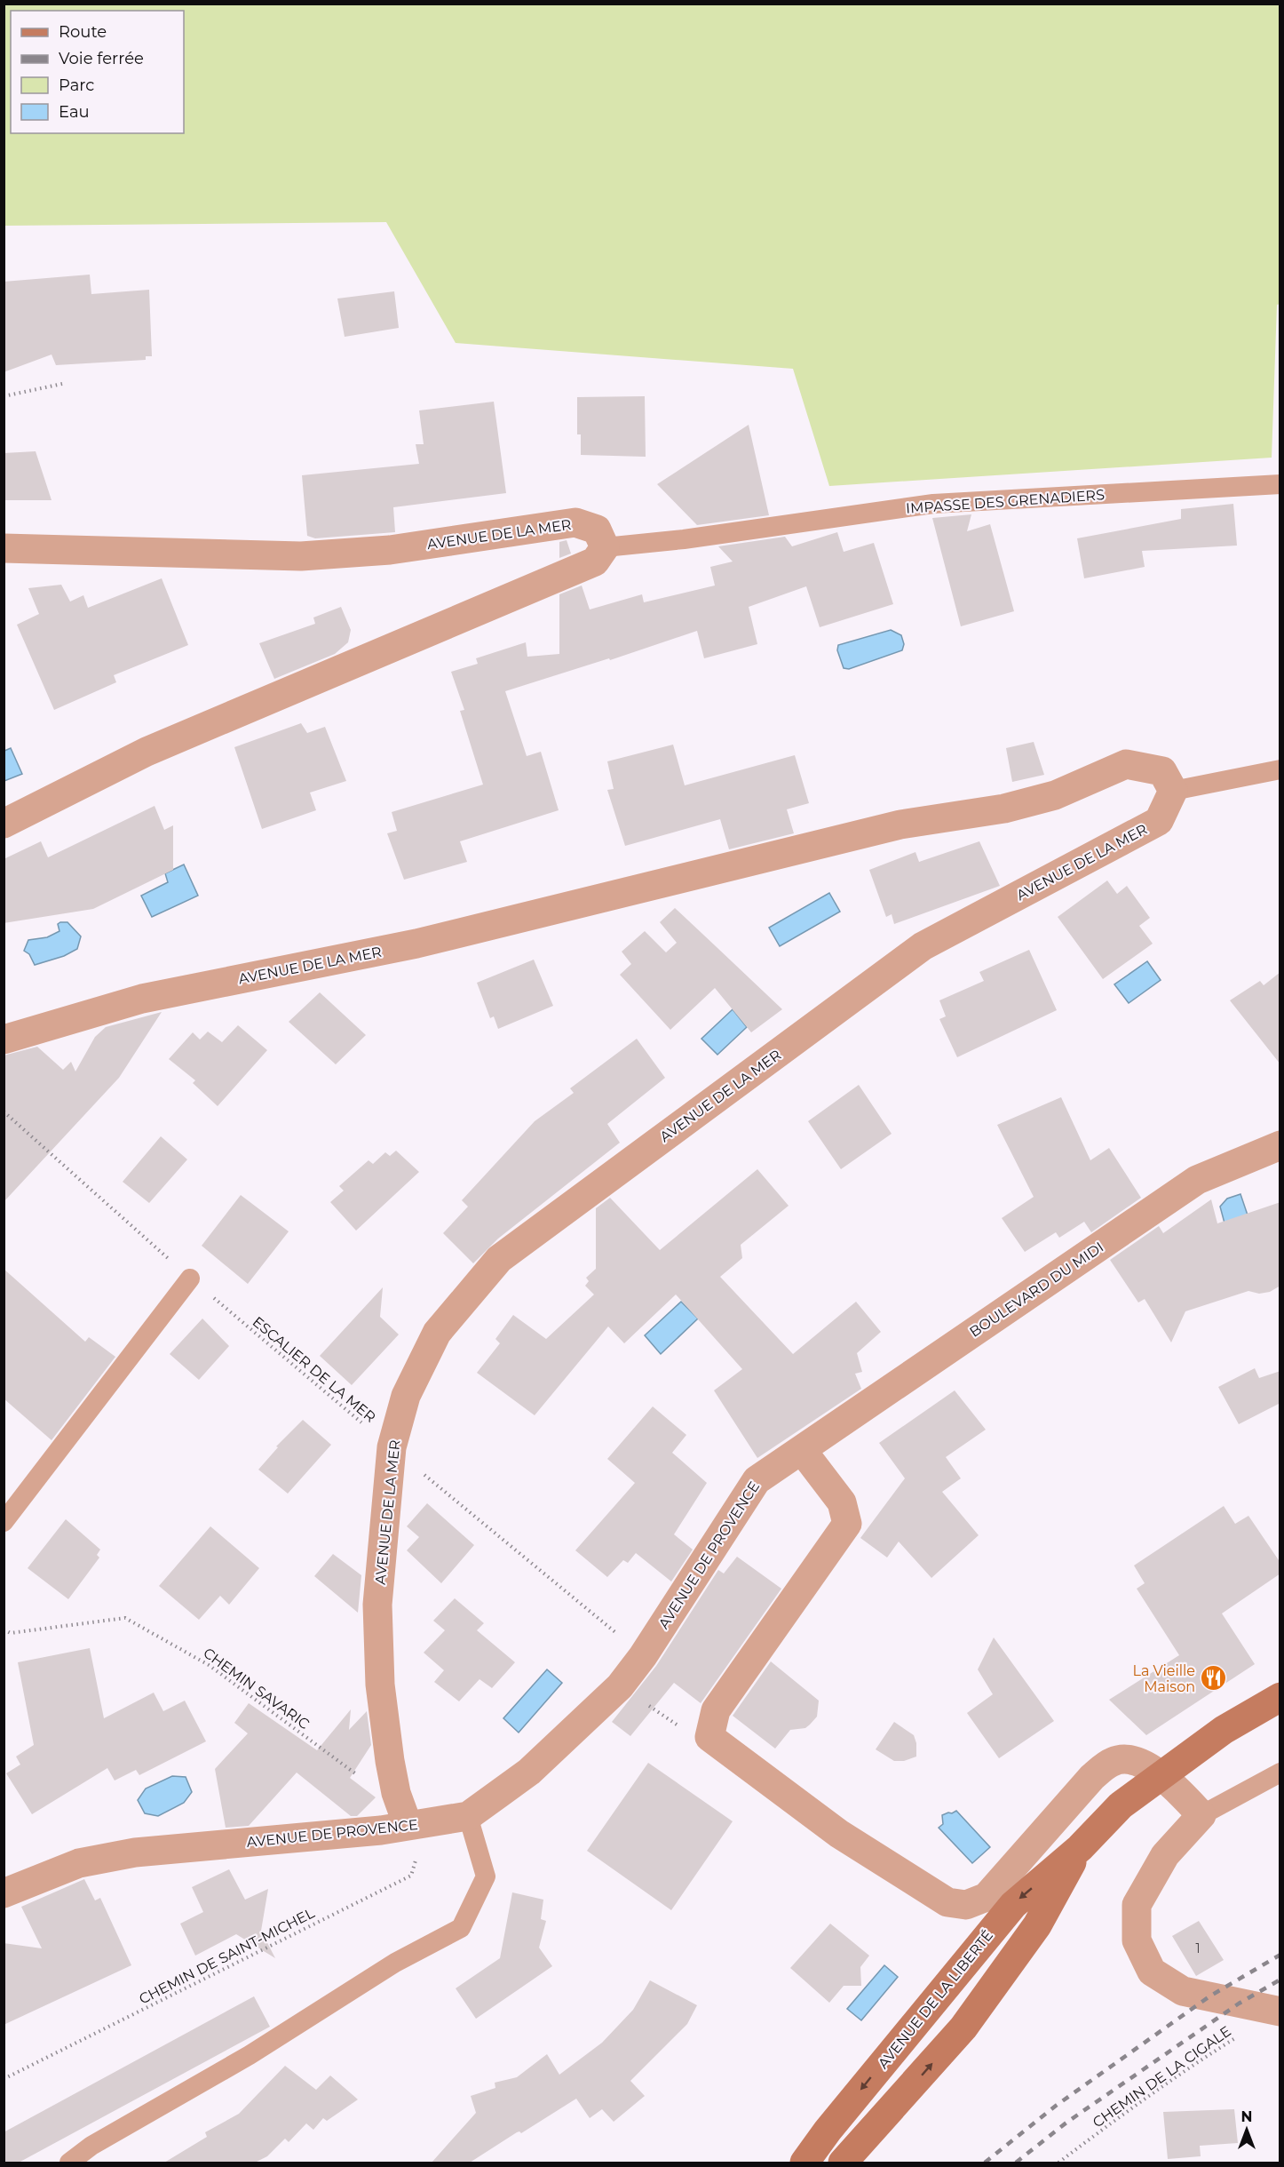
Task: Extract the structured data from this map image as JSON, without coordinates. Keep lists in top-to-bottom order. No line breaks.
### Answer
{"streets":{"main road":["AVENUE DE LA LIBERTÉ"],"street":["AVENUE DE LA MER","BOULEVARD DU MIDI","AVENUE DE PROVENCE"],"lane":["IMPASSE DES GRENADIERS"],"path":["ESCALIER DE LA MER","CHEMIN SAVARIC","CHEMIN DE SAINT-MICHEL","CHEMIN DE LA CIGALE"]},"crossings":[["IMPASSE DES GRENADIERS","AVENUE DE LA MER"],["AVENUE DE LA MER","ESCALIER DE LA MER"],["AVENUE DE LA MER","AVENUE DE PROVENCE"],["AVENUE DE LA MER","CHEMIN SAVARIC"],["AVENUE DE LA MER","CHEMIN DE SAINT-MICHEL"],["BOULEVARD DU MIDI","AVENUE DE PROVENCE"],["ESCALIER DE LA MER","AVENUE DE PROVENCE"],["AVENUE DE PROVENCE","CHEMIN DE SAINT-MICHEL"]],"places":{"restaurant":["La Vieille Maison"]},"house_numbers":["1"],"legend":["Route","Voie ferrée","Parc","Eau"],"north":"top"}
